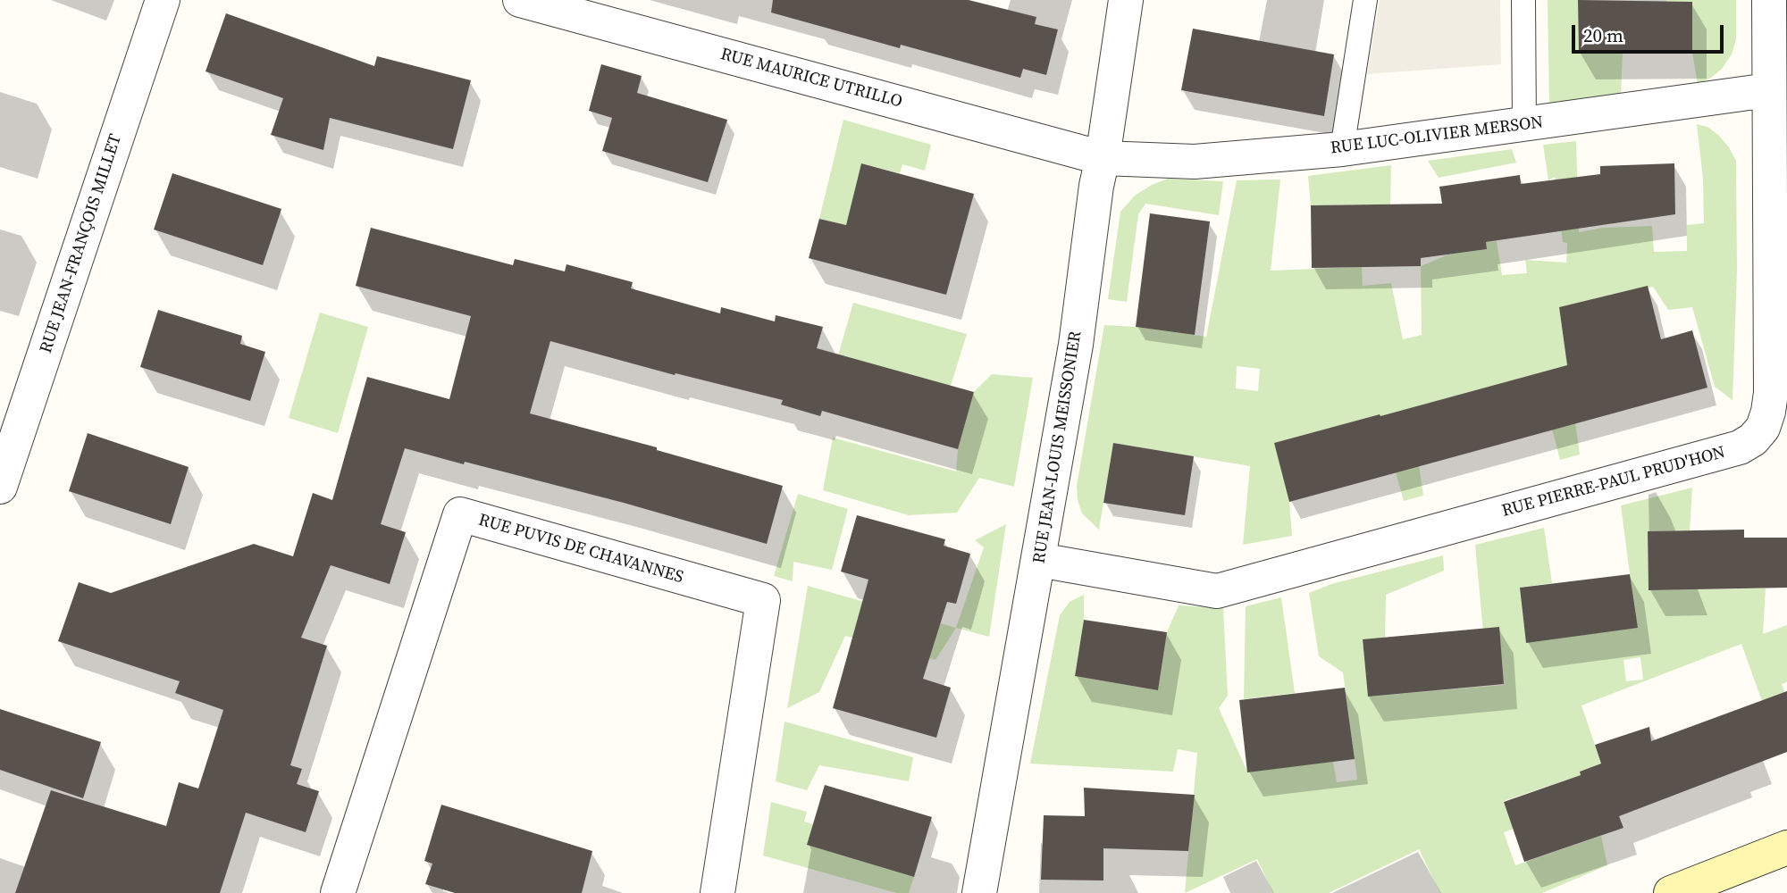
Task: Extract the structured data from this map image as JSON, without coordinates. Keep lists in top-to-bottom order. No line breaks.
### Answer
{"streets":{"street":["RUE MAURICE UTRILLO","RUE LUC-OLIVIER MERSON","RUE JEAN-FRANÇOIS MILLET","RUE JEAN-LOUIS MEISSONIER","RUE PIERRE-PAUL PRUD'HON","RUE PUVIS DE CHAVANNES"]},"crossings":[["RUE MAURICE UTRILLO","RUE LUC-OLIVIER MERSON"],["RUE MAURICE UTRILLO","RUE JEAN-LOUIS MEISSONIER"],["RUE LUC-OLIVIER MERSON","RUE JEAN-LOUIS MEISSONIER"],["RUE LUC-OLIVIER MERSON","RUE PIERRE-PAUL PRUD'HON"],["RUE JEAN-LOUIS MEISSONIER","RUE PIERRE-PAUL PRUD'HON"]],"scale_bar":"20 m"}
